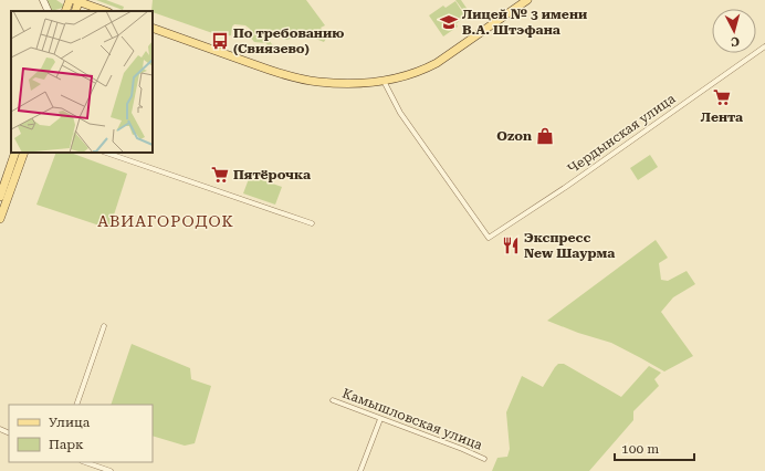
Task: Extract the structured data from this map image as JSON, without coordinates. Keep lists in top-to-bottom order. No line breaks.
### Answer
{"streets":{"street":["Чердынская улица","Камышловская улица"]},"districts":["АВИАГОРОДОК"],"places":{"school or university":["Лицей № 3 имени В.А. Штэфана"],"bus stop":["По требованию (Свиязево)"],"supermarket":["Лента","Пятёрочка"],"shop":["Ozon"],"restaurant":["Экспресс New Шаурма"]},"legend":["Улица","Парк"],"scale_bar":"100 m","north":"bottom"}
